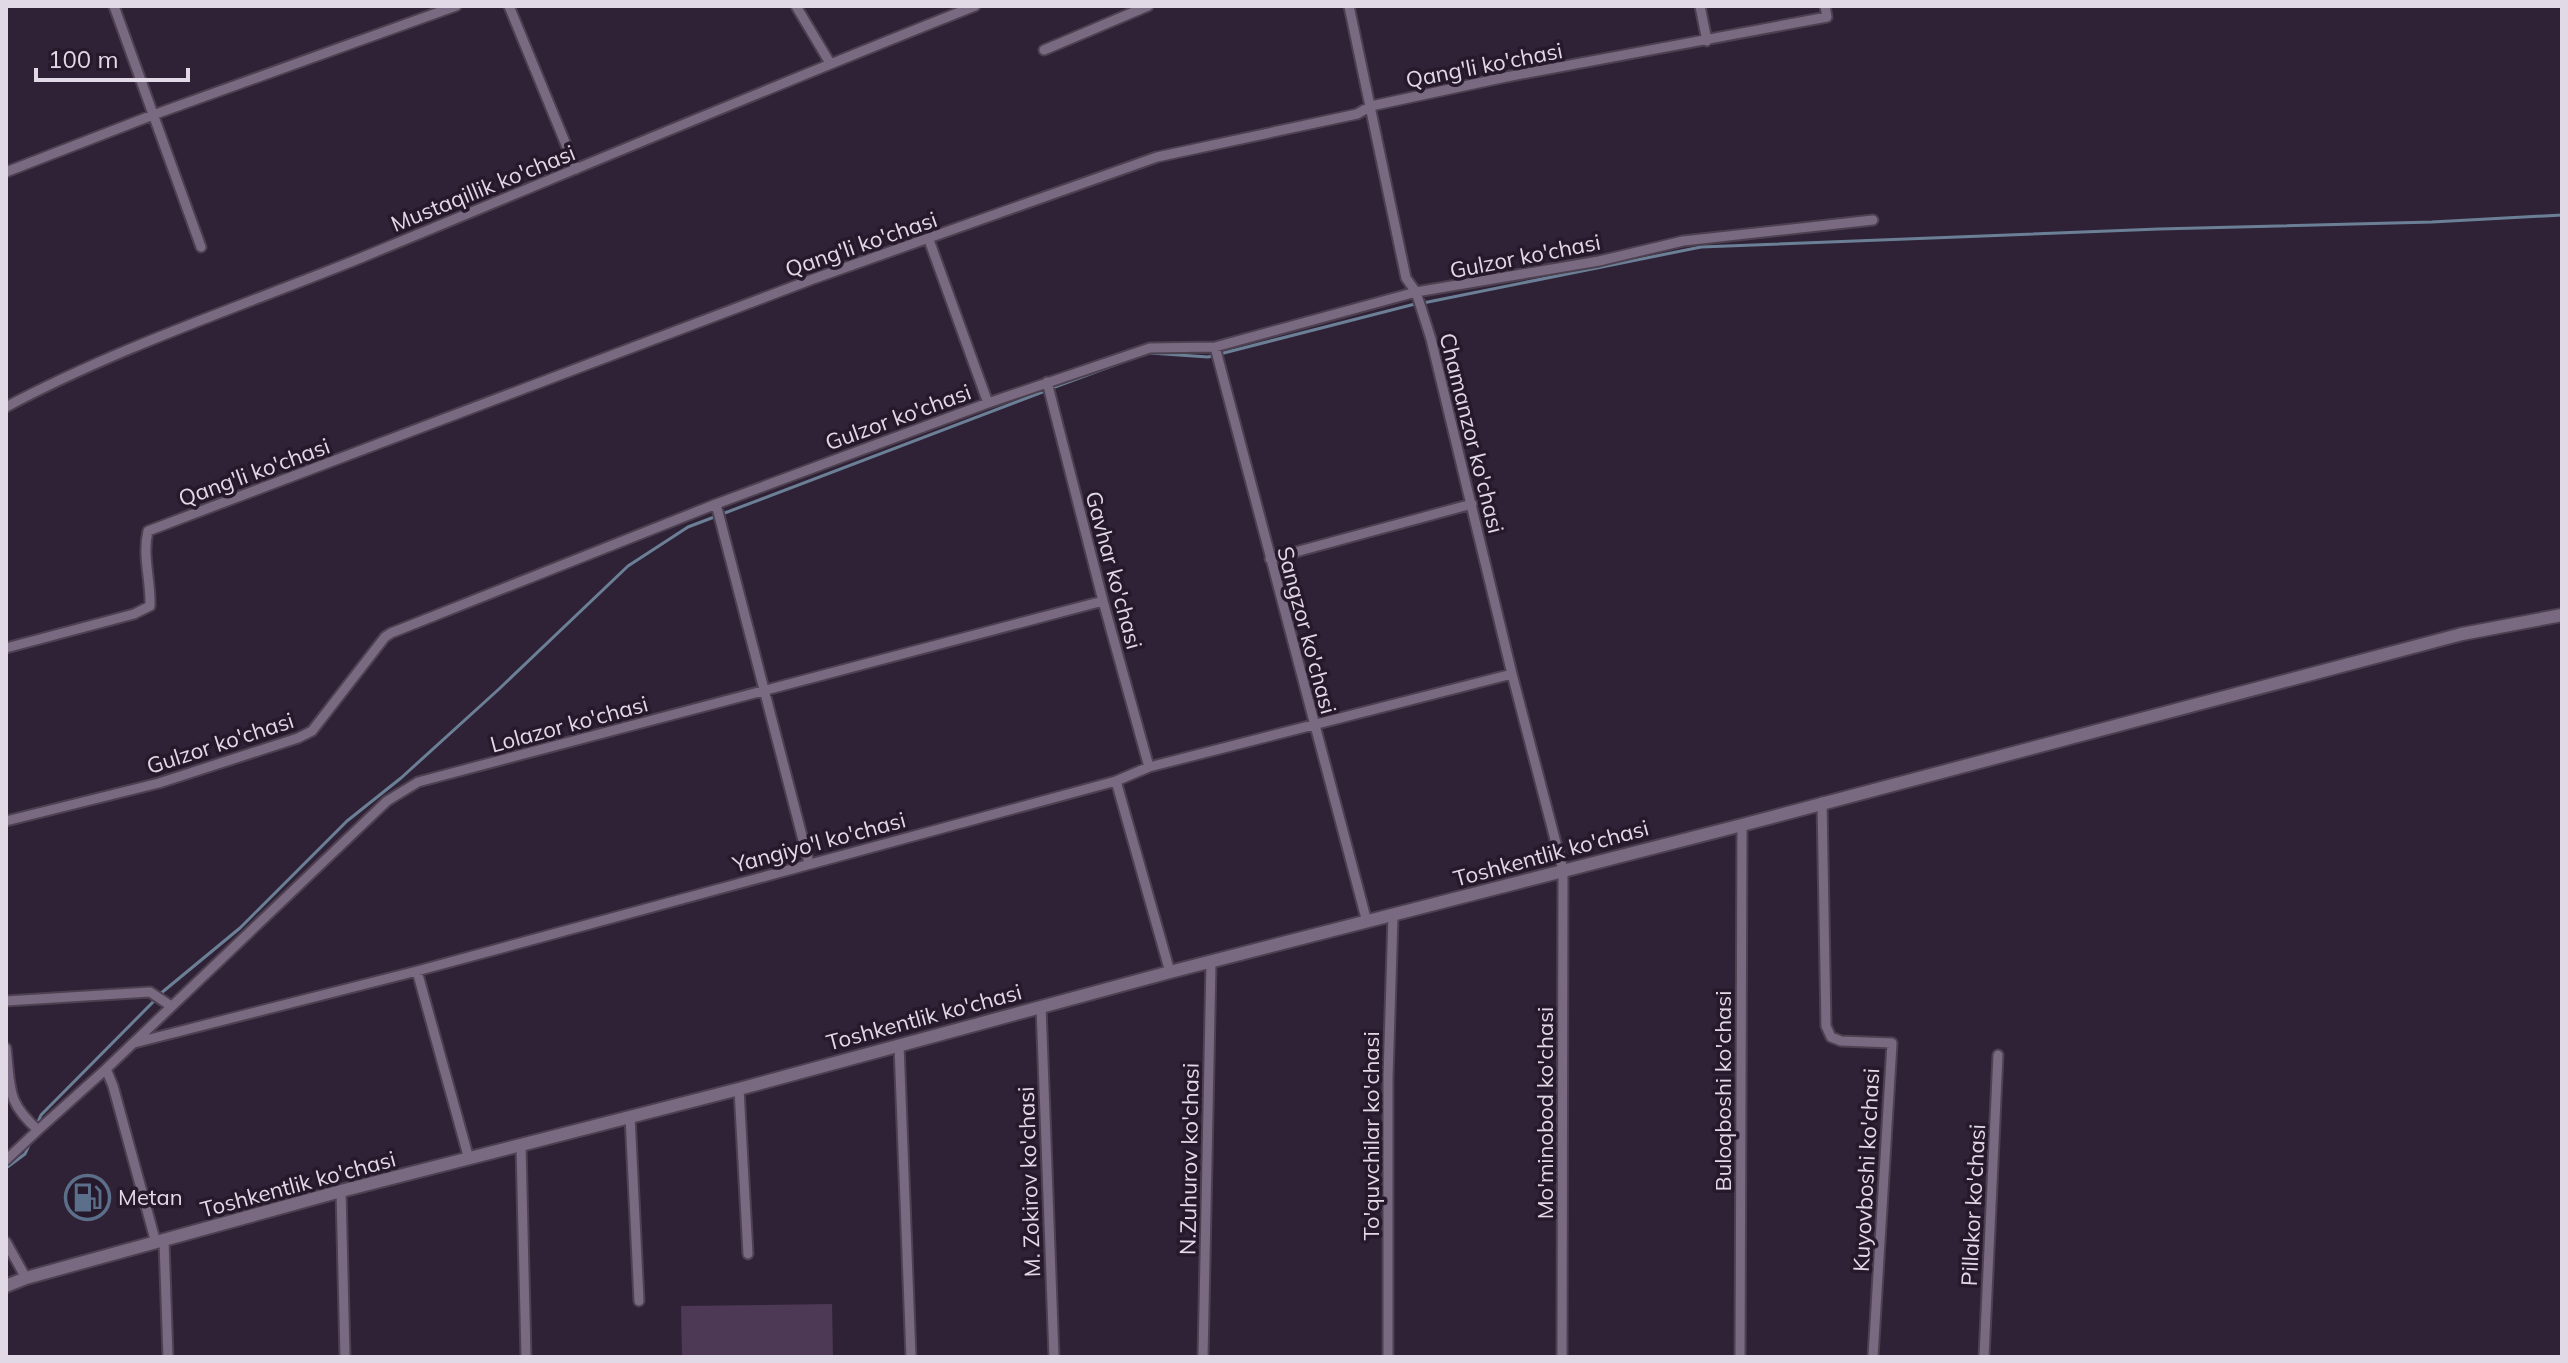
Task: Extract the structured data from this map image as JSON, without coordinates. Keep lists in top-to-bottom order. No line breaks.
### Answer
{"streets":{"main road":["Toshkentlik ko'chasi"],"street":["Qang'li ko'chasi","Mustaqillik ko'chasi","Gulzor ko'chasi","Chamanzor ko'chasi","Gavhar ko'chasi","Sangzor ko'chasi","Lolazor ko'chasi","Yangiyo'l ko'chasi","Buloqboshi ko'chasi","Mo'minobod ko'chasi","To'quvchilar ko'chasi","N.Zuhurov ko'chasi","Kuyovboshi ko'chasi","M. Zokirov ko'chasi","Pillakor ko'chasi"]},"crossings":[["Qang'li ko'chasi","Chamanzor ko'chasi"],["Gulzor ko'chasi","Chamanzor ko'chasi"],["Gulzor ko'chasi","Gavhar ko'chasi"],["Gulzor ko'chasi","Sangzor ko'chasi"],["Chamanzor ko'chasi","Yangiyo'l ko'chasi"],["Chamanzor ko'chasi","Toshkentlik ko'chasi"],["Chamanzor ko'chasi","Mo'minobod ko'chasi"],["Gavhar ko'chasi","Lolazor ko'chasi"],["Gavhar ko'chasi","Yangiyo'l ko'chasi"],["Sangzor ko'chasi","Yangiyo'l ko'chasi"],["Sangzor ko'chasi","Toshkentlik ko'chasi"],["Lolazor ko'chasi","Yangiyo'l ko'chasi"],["Toshkentlik ko'chasi","Buloqboshi ko'chasi"],["Toshkentlik ko'chasi","Mo'minobod ko'chasi"],["Toshkentlik ko'chasi","To'quvchilar ko'chasi"],["Toshkentlik ko'chasi","N.Zuhurov ko'chasi"],["Toshkentlik ko'chasi","Kuyovboshi ko'chasi"],["Toshkentlik ko'chasi","M. Zokirov ko'chasi"]],"places":{"fuel station":["Metan"]},"scale_bar":"100 m"}
